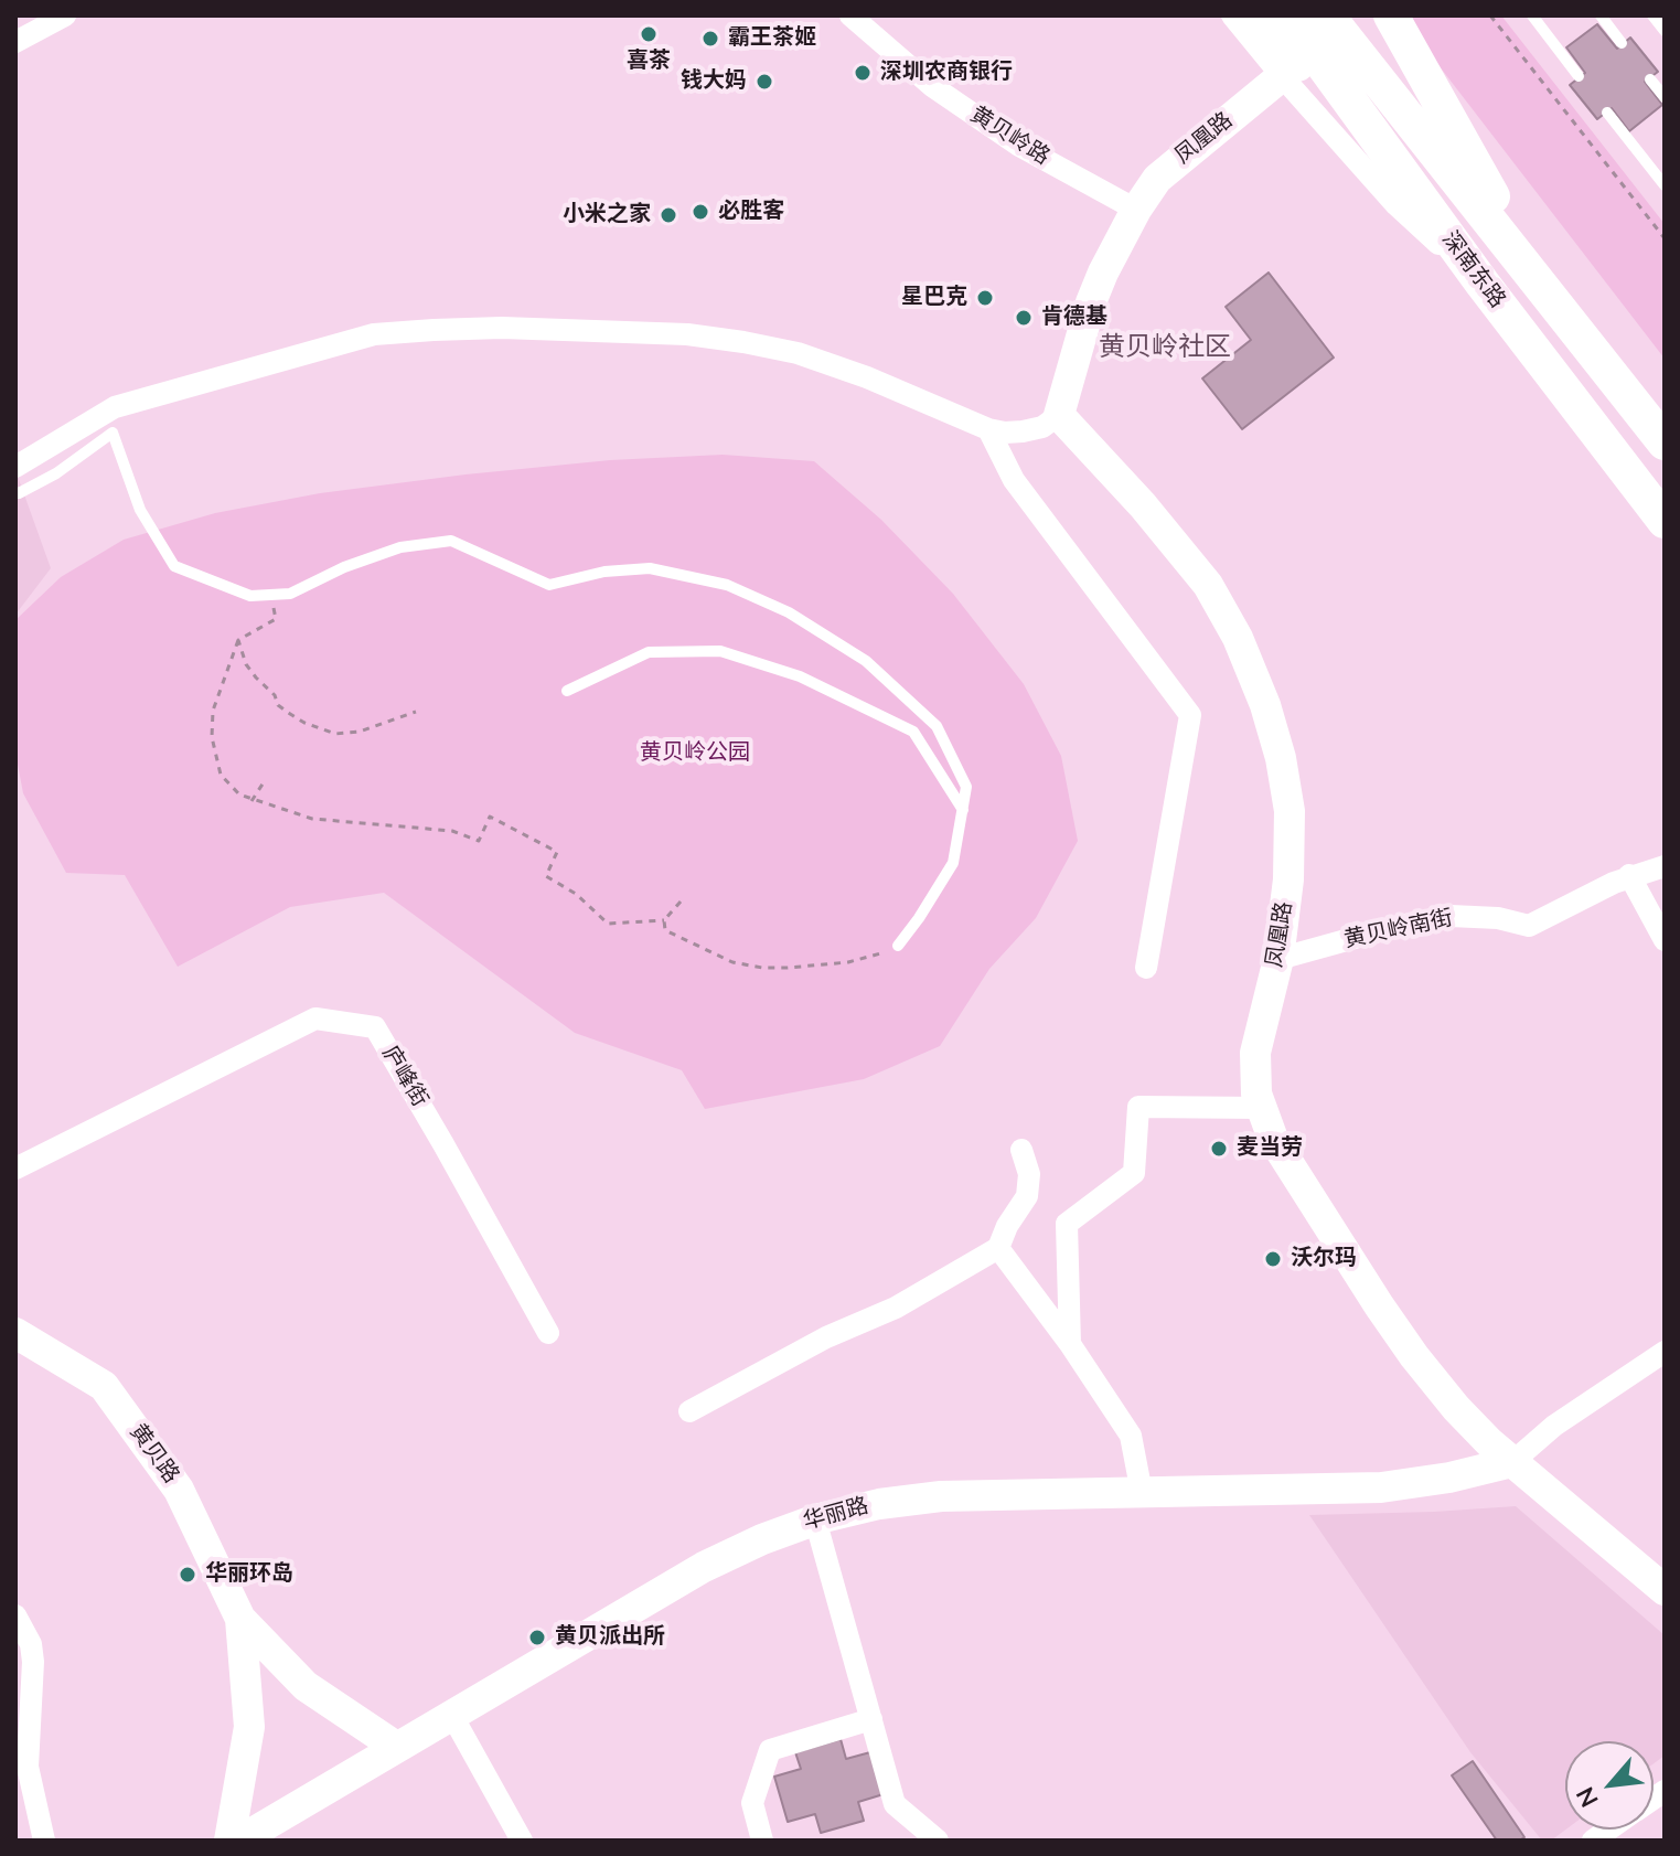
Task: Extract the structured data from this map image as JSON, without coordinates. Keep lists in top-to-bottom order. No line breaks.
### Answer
{"streets":{"main road":["深南东路"],"street":["黄贝岭路","凤凰路","黄贝岭南街","庐峰街","黄贝路","华丽路"]},"crossings":[["黄贝岭路","凤凰路"],["凤凰路","黄贝岭南街"],["凤凰路","华丽路"],["黄贝路","华丽路"]],"districts":["黄贝岭社区"],"parks":["黄贝岭公园"],"places":["喜茶","霸王茶姬","深圳农商银行","钱大妈","必胜客","小米之家","星巴克","肯德基","麦当劳","沃尔玛","华丽环岛","黄贝派出所"],"north":"bottom left"}
